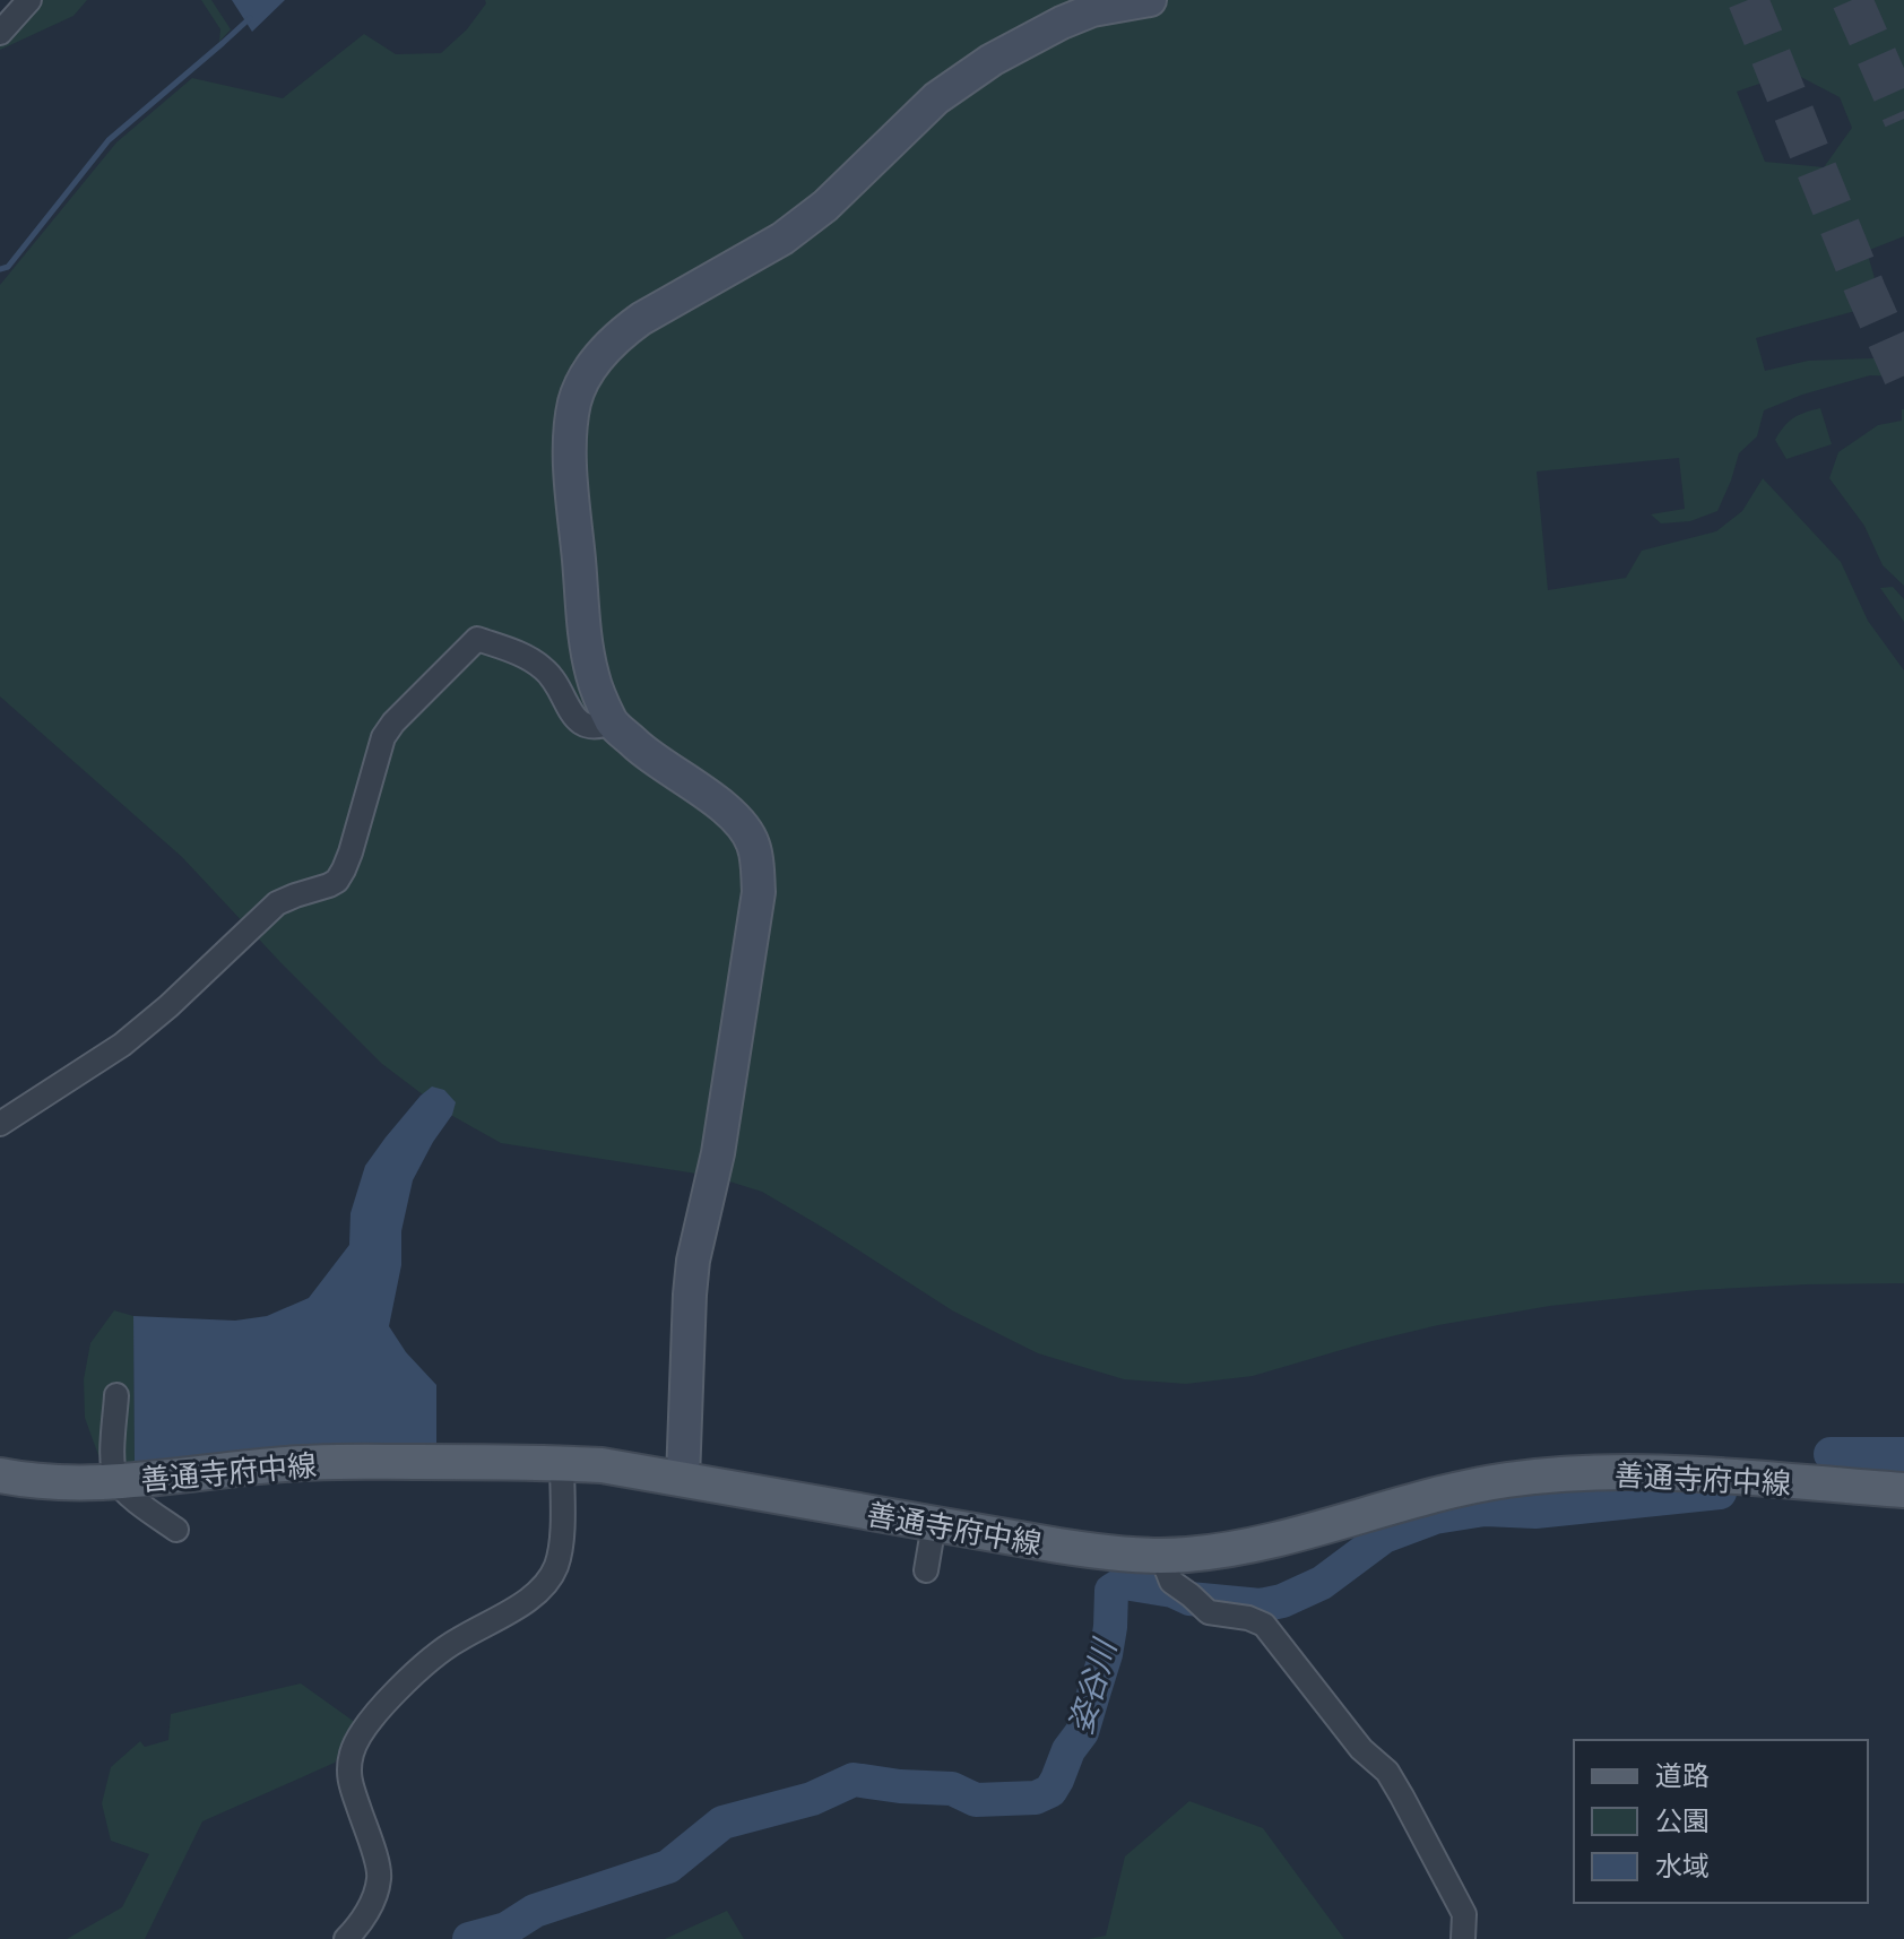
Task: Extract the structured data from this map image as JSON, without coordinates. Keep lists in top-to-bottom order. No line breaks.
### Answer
{"streets":{"main road":["善通寺府中線"]},"water":["姿谷川"],"legend":["道路","公園","水域"]}
